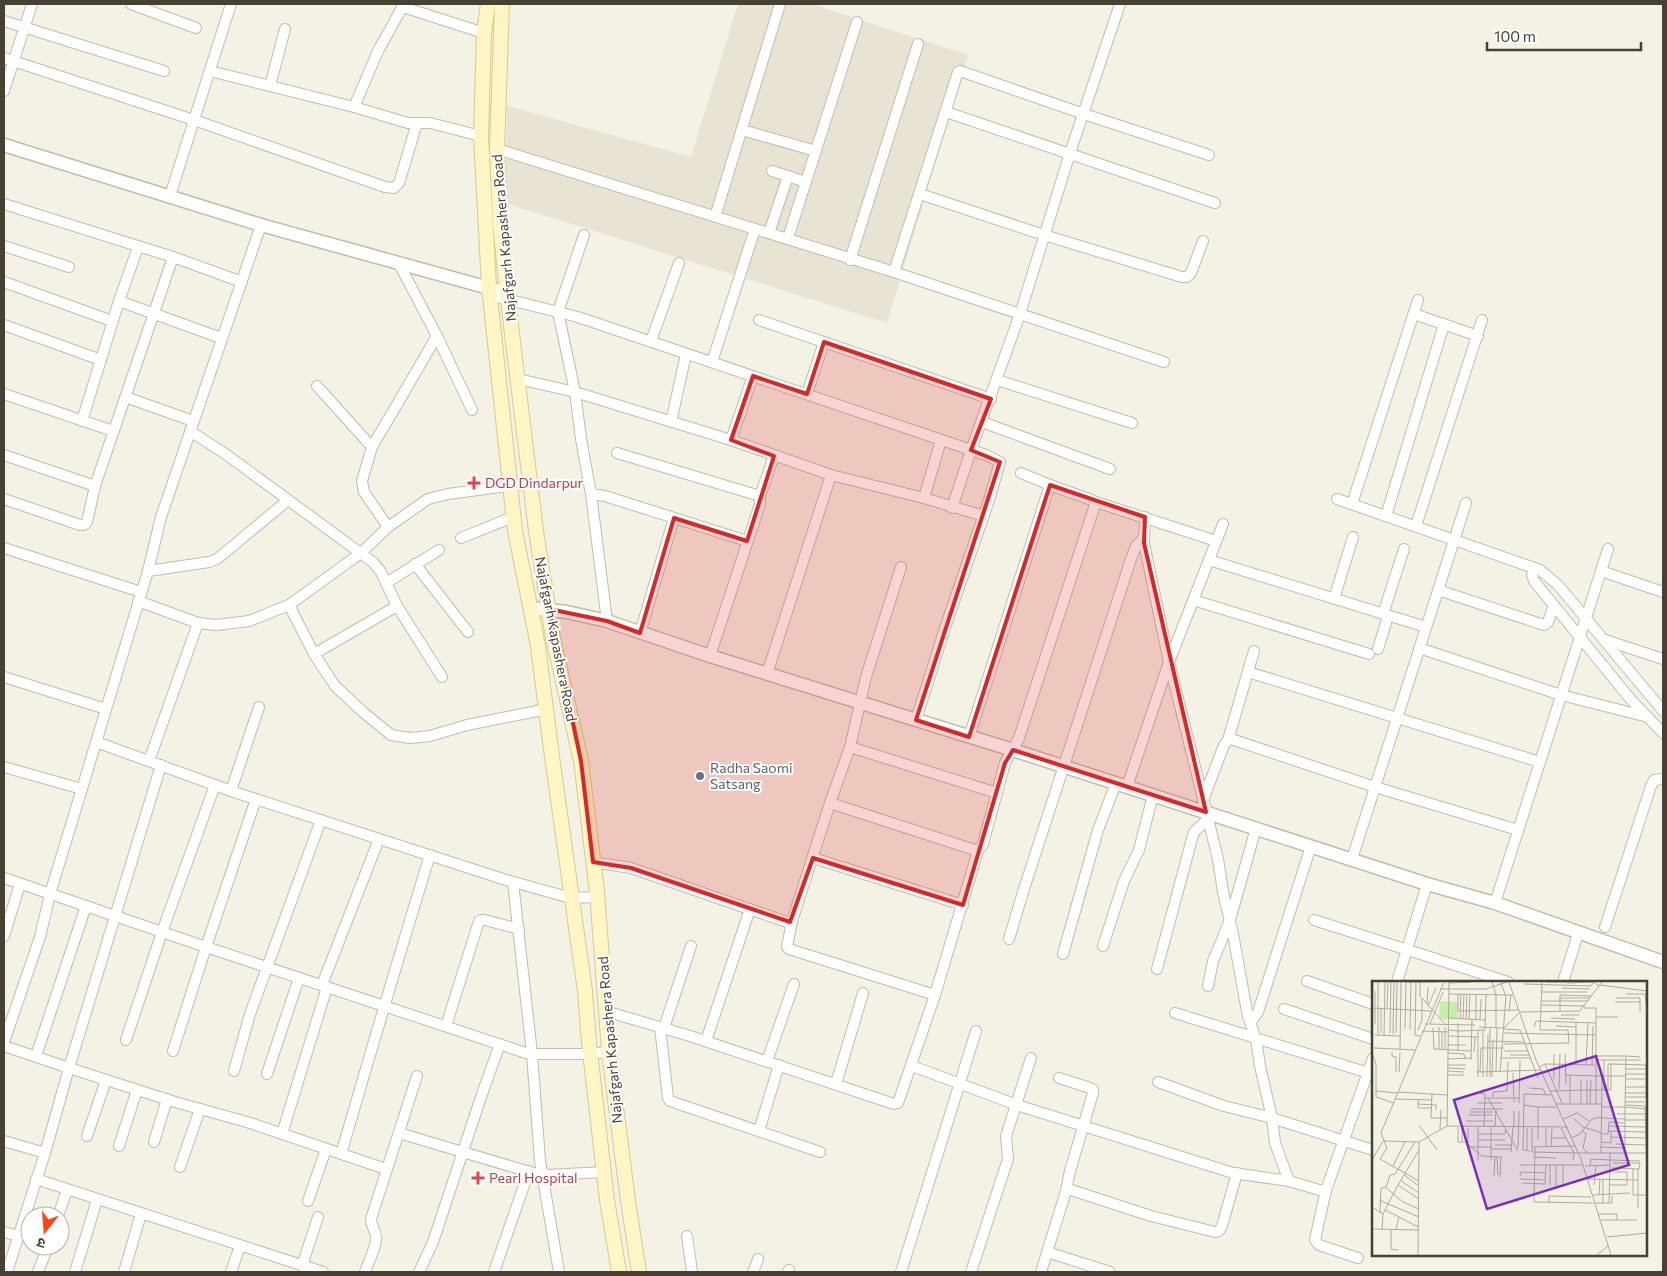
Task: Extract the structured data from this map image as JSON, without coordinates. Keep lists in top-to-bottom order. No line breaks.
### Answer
{"streets":{"main road":["Najafgarh Kapashera Road"]},"places":{"health":["DGD Dindarpur","Pearl Hospital"],"other":["Radha Saomi Satsang"]},"scale_bar":"100 m","north":"bottom"}
